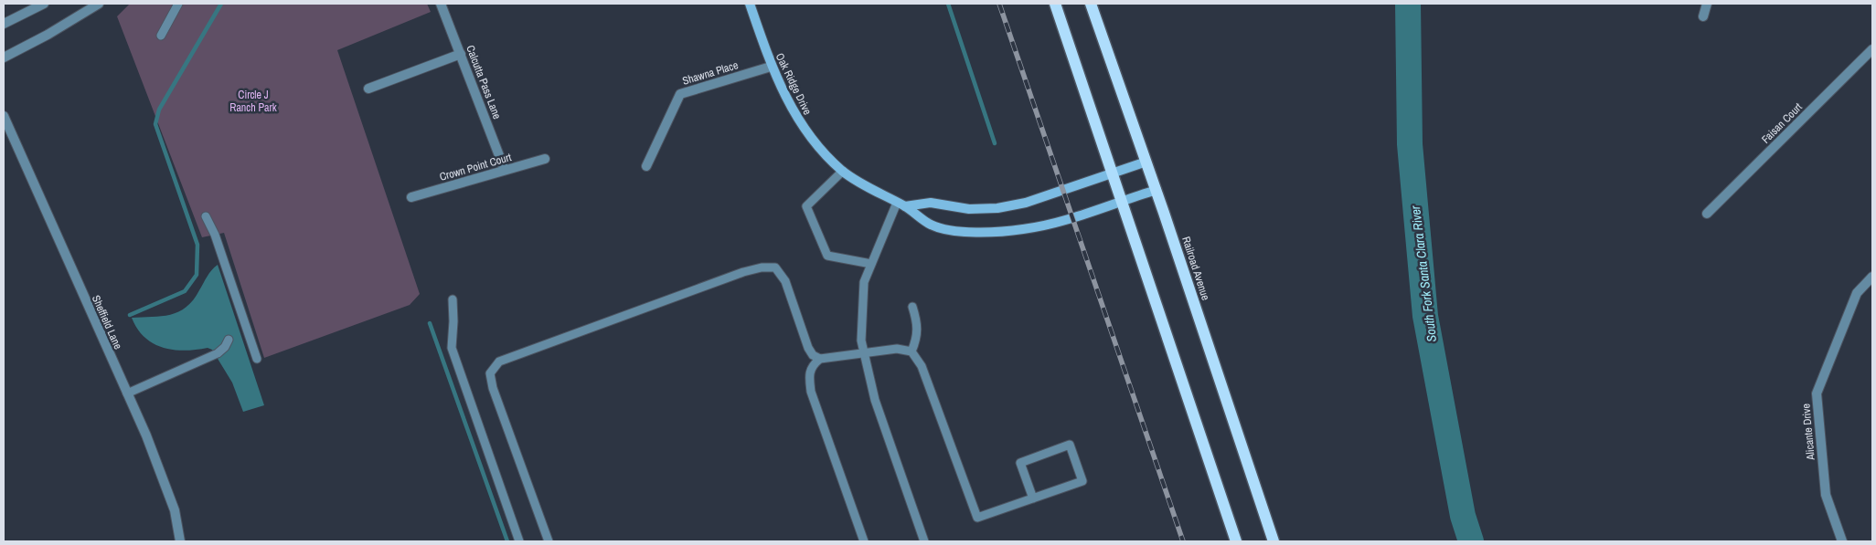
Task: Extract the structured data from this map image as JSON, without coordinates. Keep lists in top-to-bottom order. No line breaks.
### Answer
{"streets":{"main road":["Oak Ridge Drive","Railroad Avenue"],"street":["Shawna Place","Calcutta Pass Lane","Faisan Court","Crown Point Court","Sheffield Lane","Alicante Drive"]},"crossings":[["Shawna Place","Oak Ridge Drive"],["Calcutta Pass Lane","Crown Point Court"],["Oak Ridge Drive","Railroad Avenue"]],"water":["South Fork Santa Clara River"],"parks":["Circle J Ranch Park"]}
